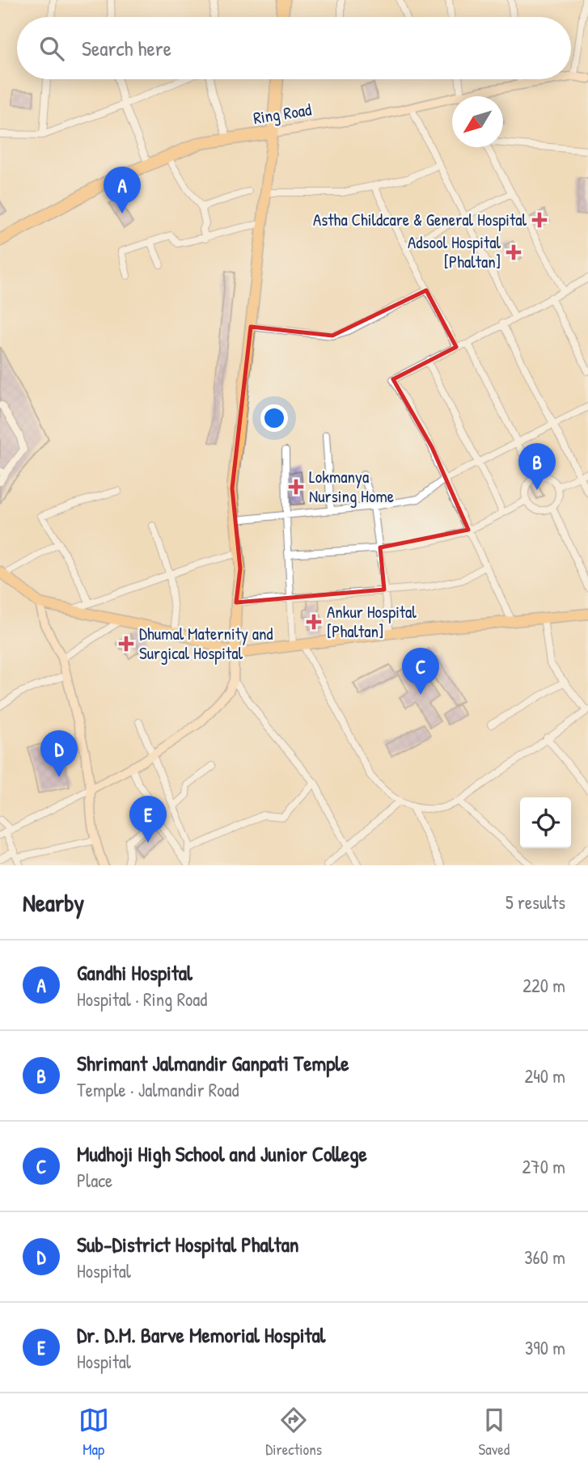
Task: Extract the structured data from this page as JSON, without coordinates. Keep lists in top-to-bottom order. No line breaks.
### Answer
{"streets":{"highway":["Ring Road"]},"places":{"health":["Astha Childcare & General Hospital","Adsool Hospital [Phaltan]","Lokmanya Nursing Home","Ankur Hospital [Phaltan]","Dhumal Maternity and Surgical Hospital"]},"north":"bottom left","page":{"search":"Search here","pins":["A","B","C","D","E"],"heading":["Nearby","5 results"],"list":[{"mark":"A","name":"Gandhi Hospital","note":"Hospital · Ring Road","value":"220 m"},{"mark":"B","name":"Shrimant Jalmandir Ganpati Temple","note":"Temple · Jalmandir Road","value":"240 m"},{"mark":"C","name":"Mudhoji High School and Junior College","note":"Place","value":"270 m"},{"mark":"D","name":"Sub-District Hospital Phaltan","note":"Hospital","value":"360 m"},{"mark":"E","name":"Dr. D.M. Barve Memorial Hospital","note":"Hospital","value":"390 m"}],"nav":["Map","Directions","Saved"]}}
